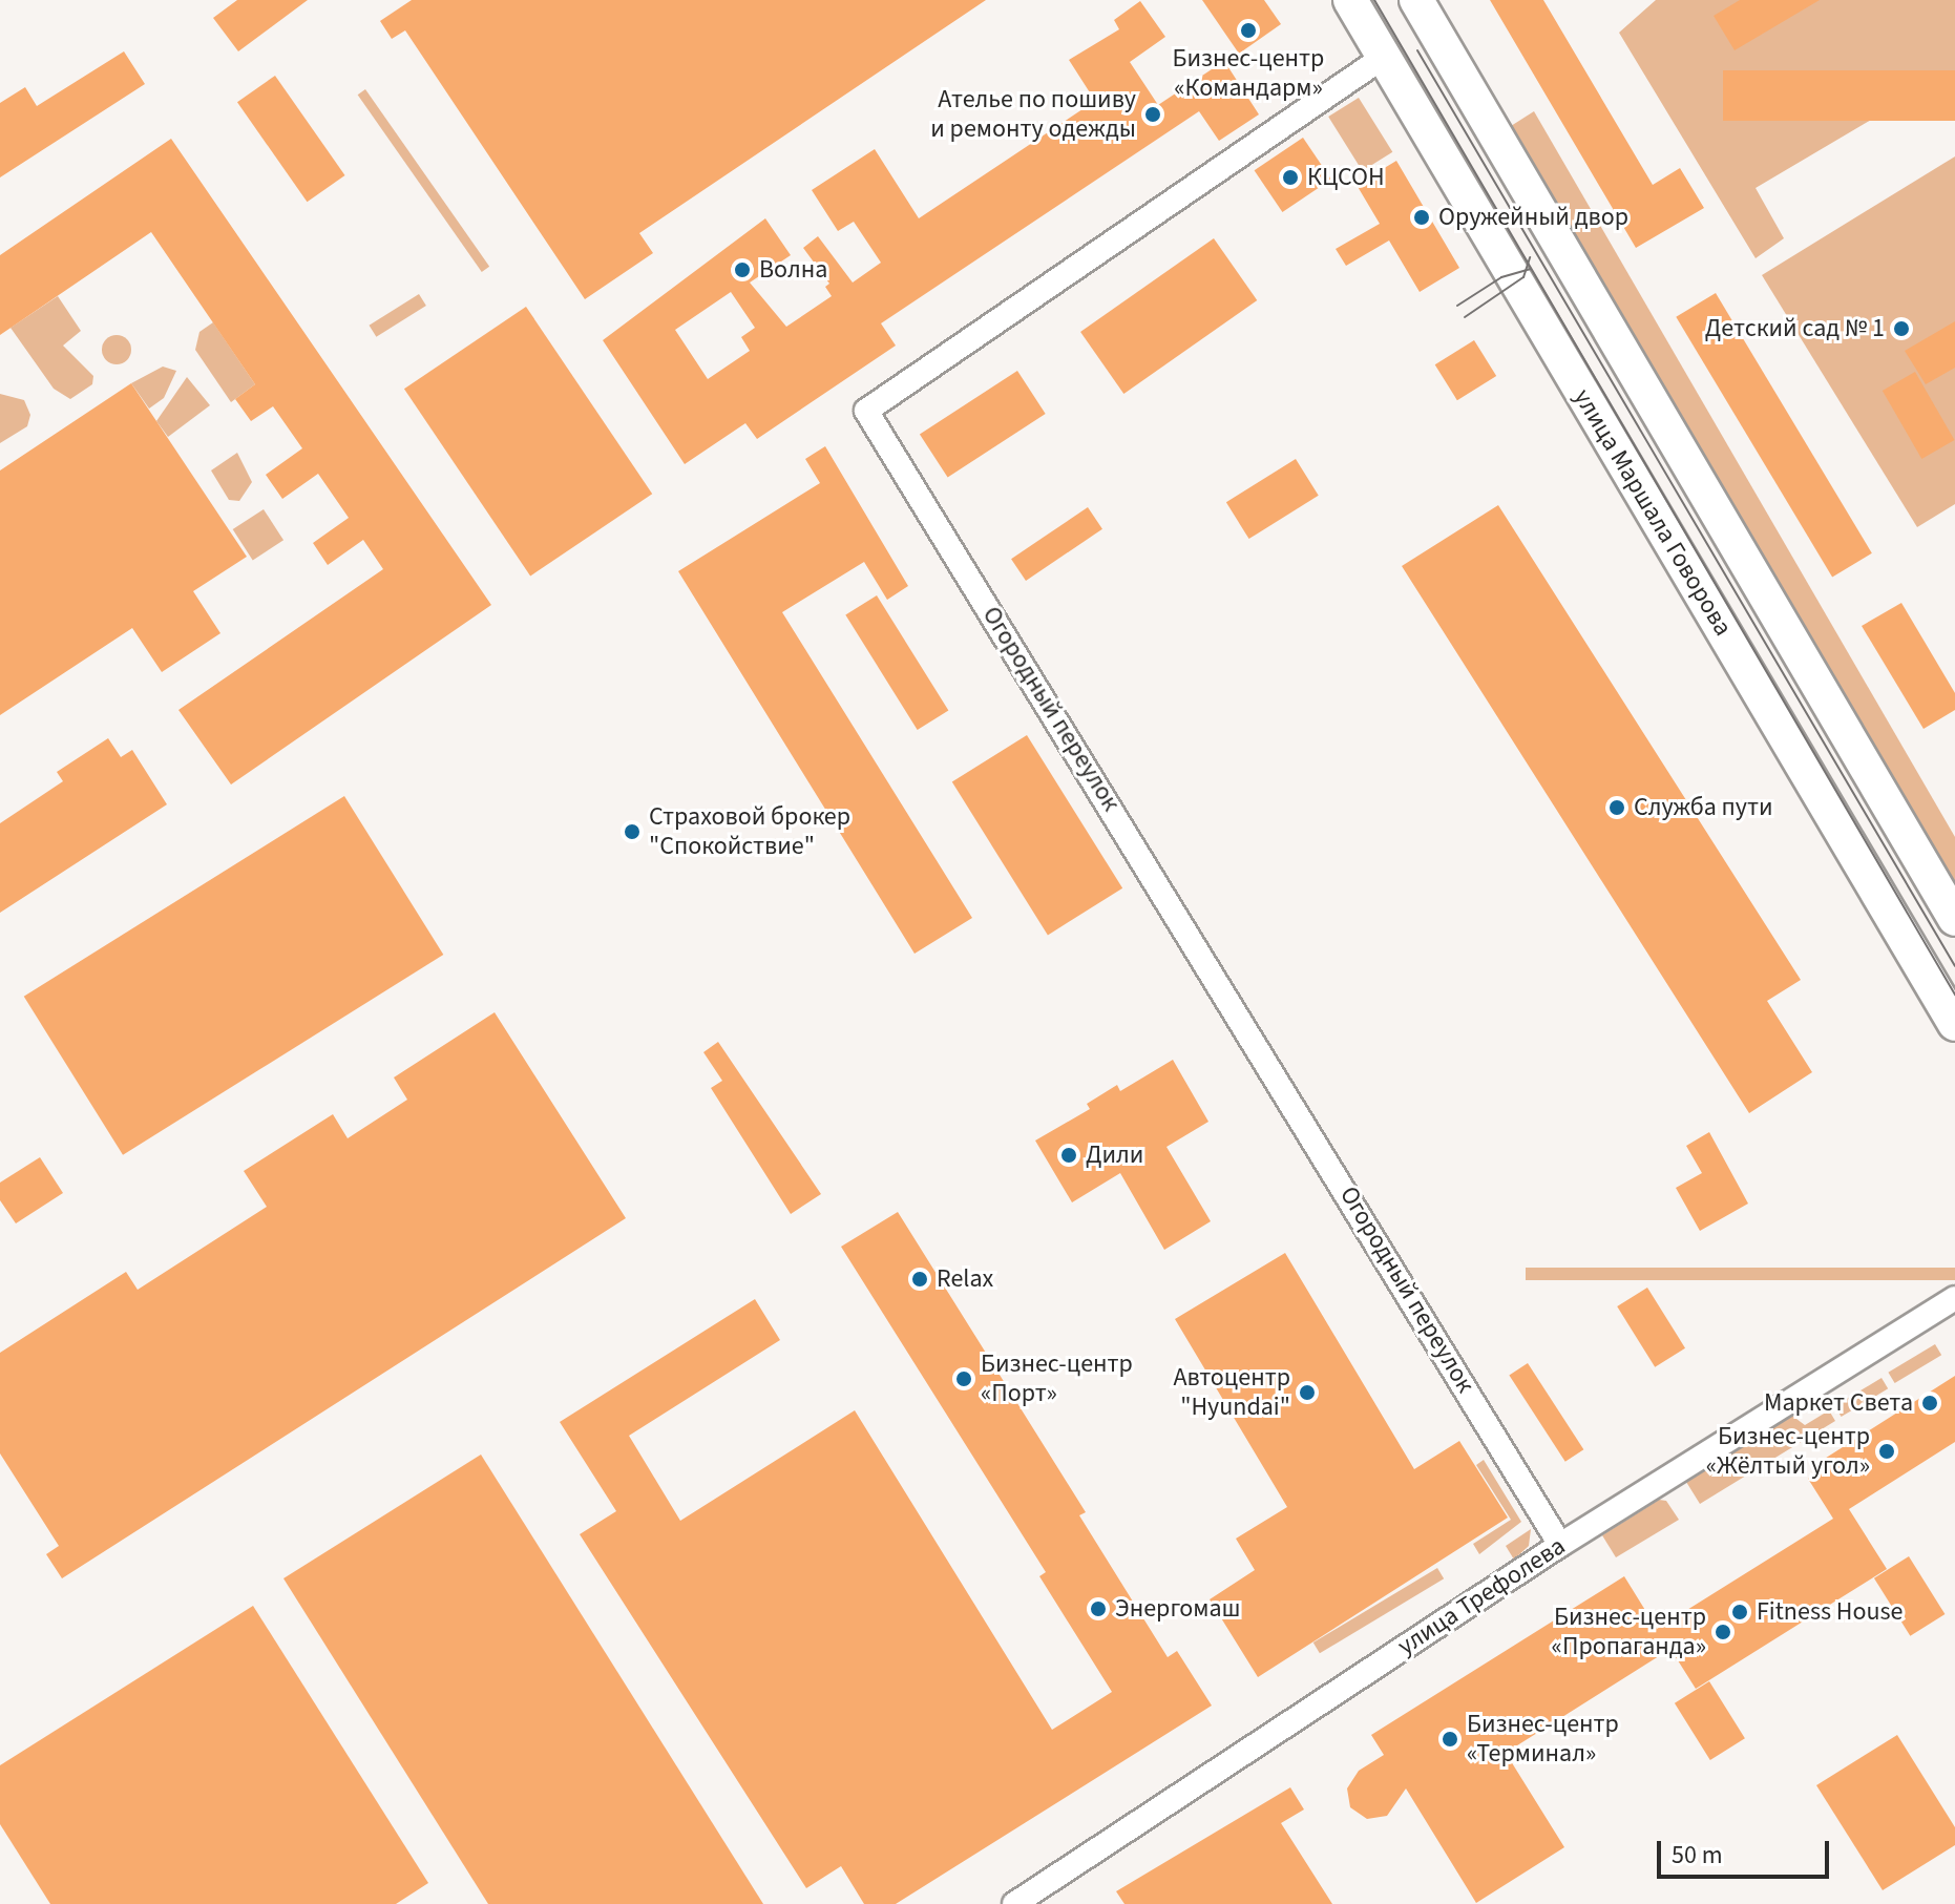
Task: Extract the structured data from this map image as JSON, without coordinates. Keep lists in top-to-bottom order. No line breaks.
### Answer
{"streets":{"main road":["улица Маршала Говорова"],"street":["Огородный переулок","улица Трефолева"]},"crossings":[["улица Маршала Говорова","Огородный переулок"],["Огородный переулок","улица Трефолева"]],"places":["Бизнес-центр «Командарм»","Ателье по пошиву и ремонту одежды","КЦСОН","Оружейный двор","Волна","Детский сад № 1","Служба пути","Страховой брокер \"Спокойствие\"","Дили","Relax","Бизнес-центр «Порт»","Автоцентр \"Hyundai\"","Маркет Света","Бизнес-центр «Жёлтый угол»","Энергомаш","Fitness House","Бизнес-центр «Пропаганда»","Бизнес-центр «Терминал»"],"scale_bar":"50 m"}
